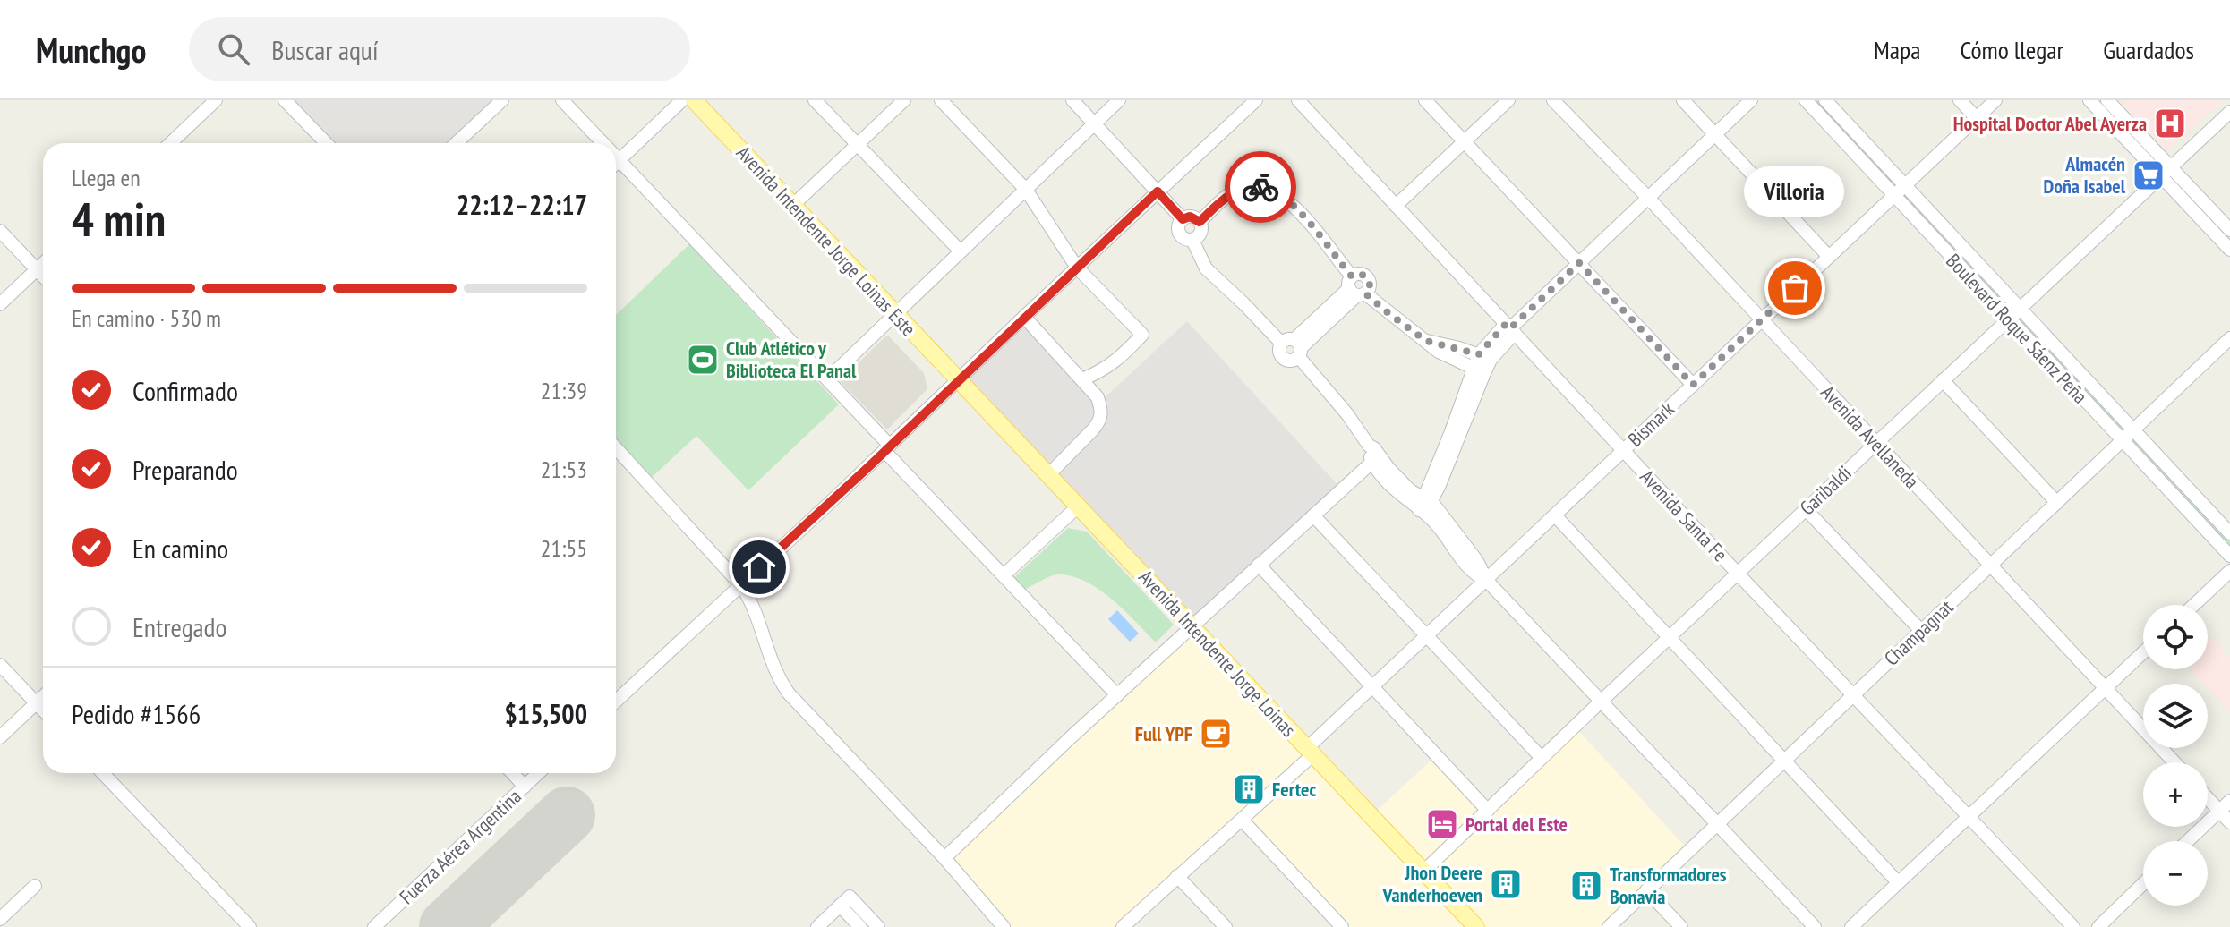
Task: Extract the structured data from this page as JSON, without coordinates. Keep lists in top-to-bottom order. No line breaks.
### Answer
{"streets":{"main road":["Avenida Intendente Jorge Loinas Este","Avenida Intendente Jorge Loinas"],"street":["Boulevard Roque Sáenz Peña","Bismark","Avenida Avellaneda","Garibaldi","Avenida Santa Fe","Champagnat","Fuerza Aérea Argentina"]},"crossings":[["Avenida Intendente Jorge Loinas Este","Avenida Intendente Jorge Loinas"],["Boulevard Roque Sáenz Peña","Bismark"],["Boulevard Roque Sáenz Peña","Garibaldi"],["Boulevard Roque Sáenz Peña","Champagnat"],["Bismark","Avenida Avellaneda"],["Bismark","Avenida Santa Fe"],["Bismark","Avenida Intendente Jorge Loinas"],["Avenida Avellaneda","Garibaldi"],["Avenida Avellaneda","Champagnat"],["Garibaldi","Avenida Santa Fe"],["Garibaldi","Avenida Intendente Jorge Loinas"],["Avenida Santa Fe","Champagnat"]],"places":{"hospital":["Hospital Doctor Abel Ayerza"],"supermarket":["Almacén Doña Isabel"],"other":["Villoria"],"sports":["Club Atlético y Biblioteca El Panal"],"cafe":["Full YPF"],"building":["Fertec","Jhon Deere Vanderhoeven","Transformadores Bonavia"],"hotel":["Portal del Este"]},"page":{"header":"Munchgo","search":"Buscar aquí","nav":["Mapa","Cómo llegar","Guardados"],"heading":["4 min","Llega en","22:12–22:17"],"panel":["Pedido #1566","$15,500"],"bubble":"Villoria","bar":"En camino · 530 m","list":[["Confirmado","21:39"],["Preparando","21:53"],["En camino","21:55"],"Entregado"],"map_buttons":["+","−"]}}
